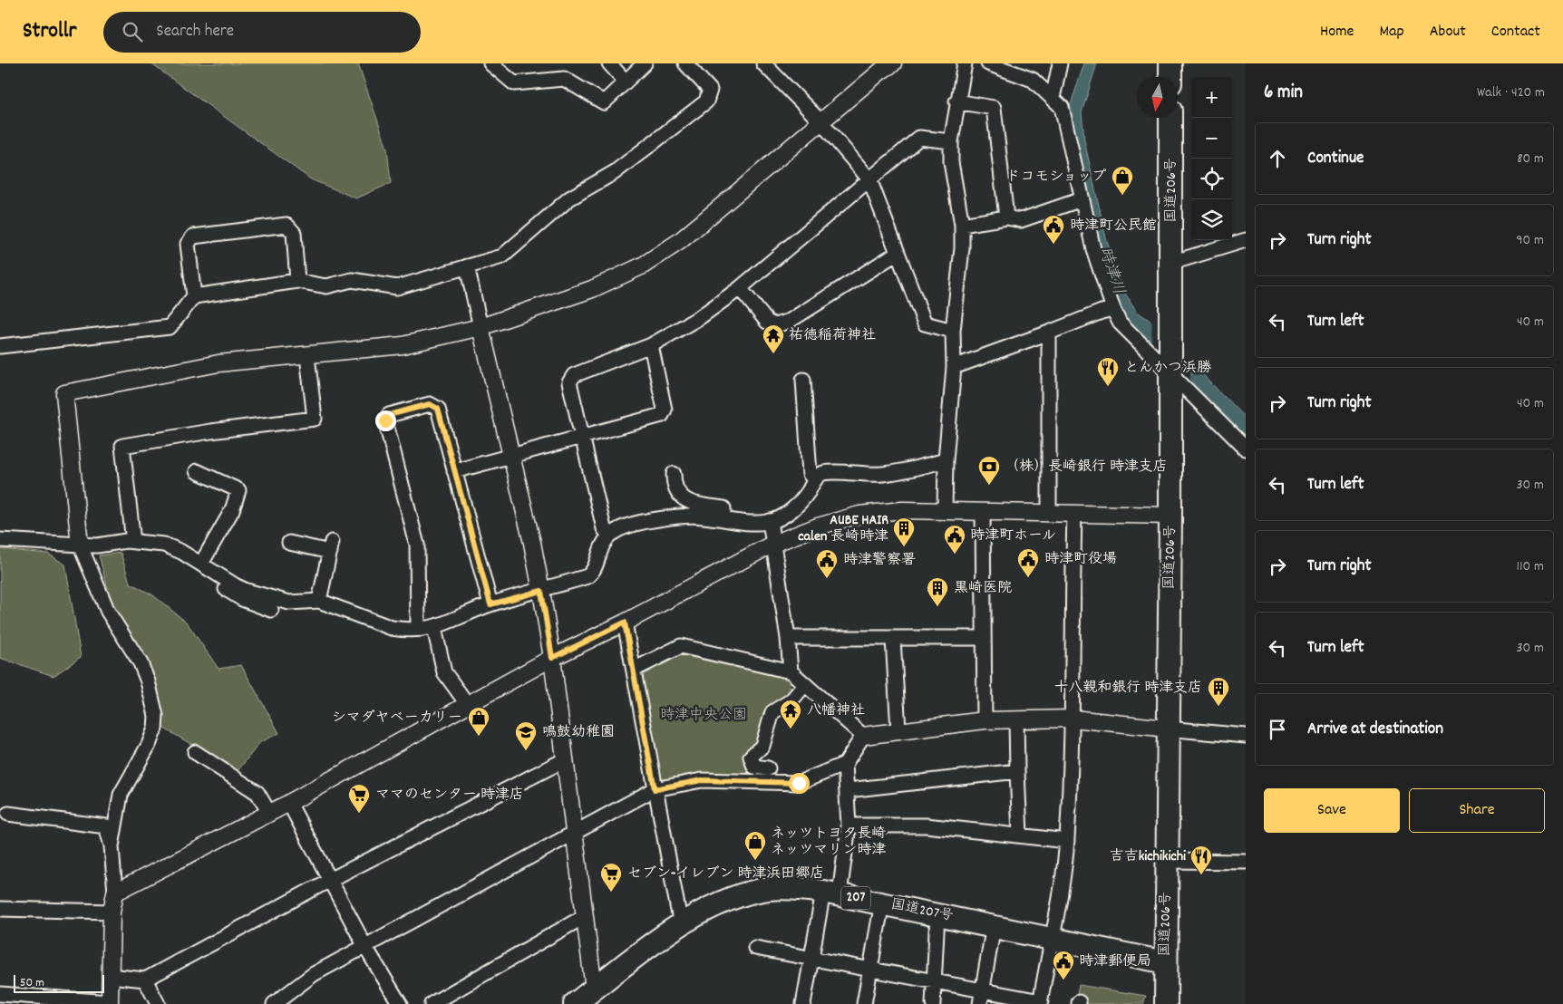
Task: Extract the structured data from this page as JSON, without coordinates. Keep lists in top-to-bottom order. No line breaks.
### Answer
{"streets":{"highway":["国道206号","207","国道207号"]},"crossings":[["国道206号","国道207号"]],"water":["時津川"],"parks":["時津中央公園"],"places":{"shop":["ドコモショップ","シマダヤベーカリー","ネッツトヨタ長崎 ネッツマリン時津"],"public building":["時津町公民館","時津町ホール","時津町役場","時津警察署","時津郵便局"],"temple":["祐徳稲荷神社","八幡神社"],"restaurant":["とんかつ浜勝","吉吉kichikichi"],"bank":["（株）長崎銀行 時津支店"],"building":["AUBE HAIR calen 長崎時津","黒崎医院","十八親和銀行 時津支店"],"school or university":["鳴鼓幼稚園"],"supermarket":["ママのセンター 時津店","セブン-イレブン 時津浜田郷店"]},"scale_bar":"50 m","north":"bottom","page":{"header":"Strollr","search":"Search here","nav":["Home","Map","About","Contact"],"heading":["6 min","Walk · 420 m"],"map_buttons":["+","−"],"list":[["Continue","80 m"],["Turn right","90 m"],["Turn left","40 m"],["Turn right","40 m"],["Turn left","30 m"],["Turn right","110 m"],["Turn left","30 m"],"Arrive at destination"],"buttons":["Save","Share"],"scale":"50 m"}}
